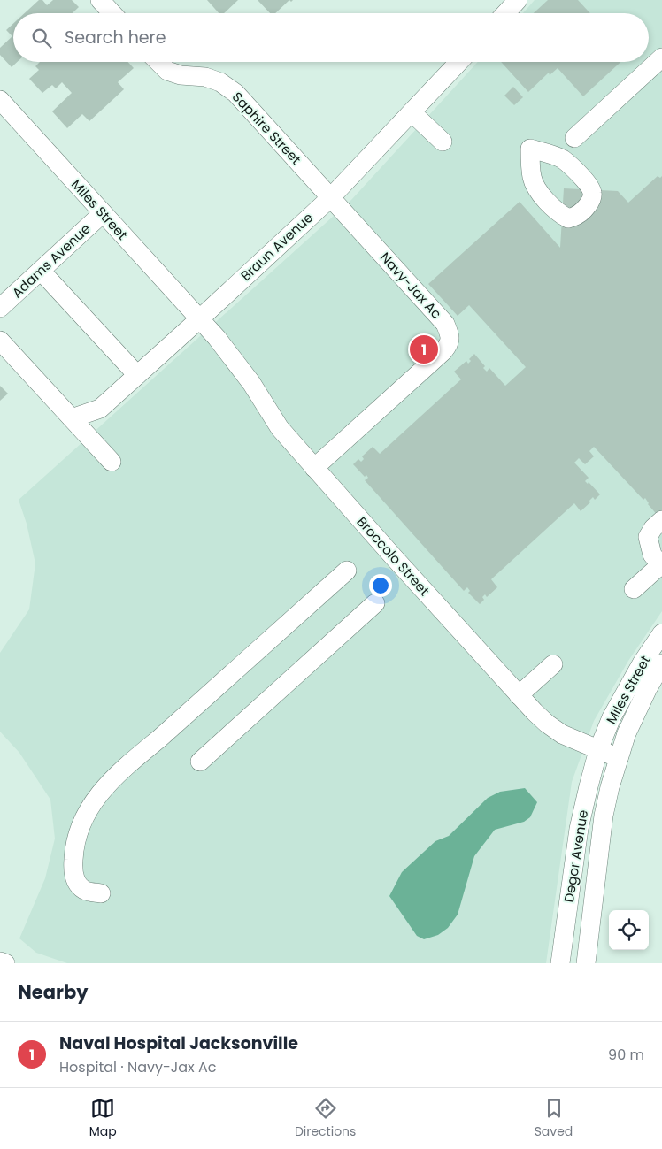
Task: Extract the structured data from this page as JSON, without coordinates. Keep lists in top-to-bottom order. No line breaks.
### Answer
{"streets":{"street":["Saphire Street","Miles Street","Braun Avenue","Adams Avenue","Navy-Jax Ac","Broccolo Street","Degor Avenue"]},"crossings":[["Saphire Street","Navy-Jax Ac"],["Miles Street","Braun Avenue"],["Miles Street","Adams Avenue"],["Miles Street","Broccolo Street"],["Miles Street","Degor Avenue"],["Braun Avenue","Navy-Jax Ac"],["Braun Avenue","Broccolo Street"],["Navy-Jax Ac","Broccolo Street"],["Broccolo Street","Degor Avenue"]],"page":{"search":"Search here","pins":"1","heading":"Nearby","list":[{"mark":"1","name":"Naval Hospital Jacksonville","note":"Hospital · Navy-Jax Ac","value":"90 m"}],"nav":["Map","Directions","Saved"]}}
